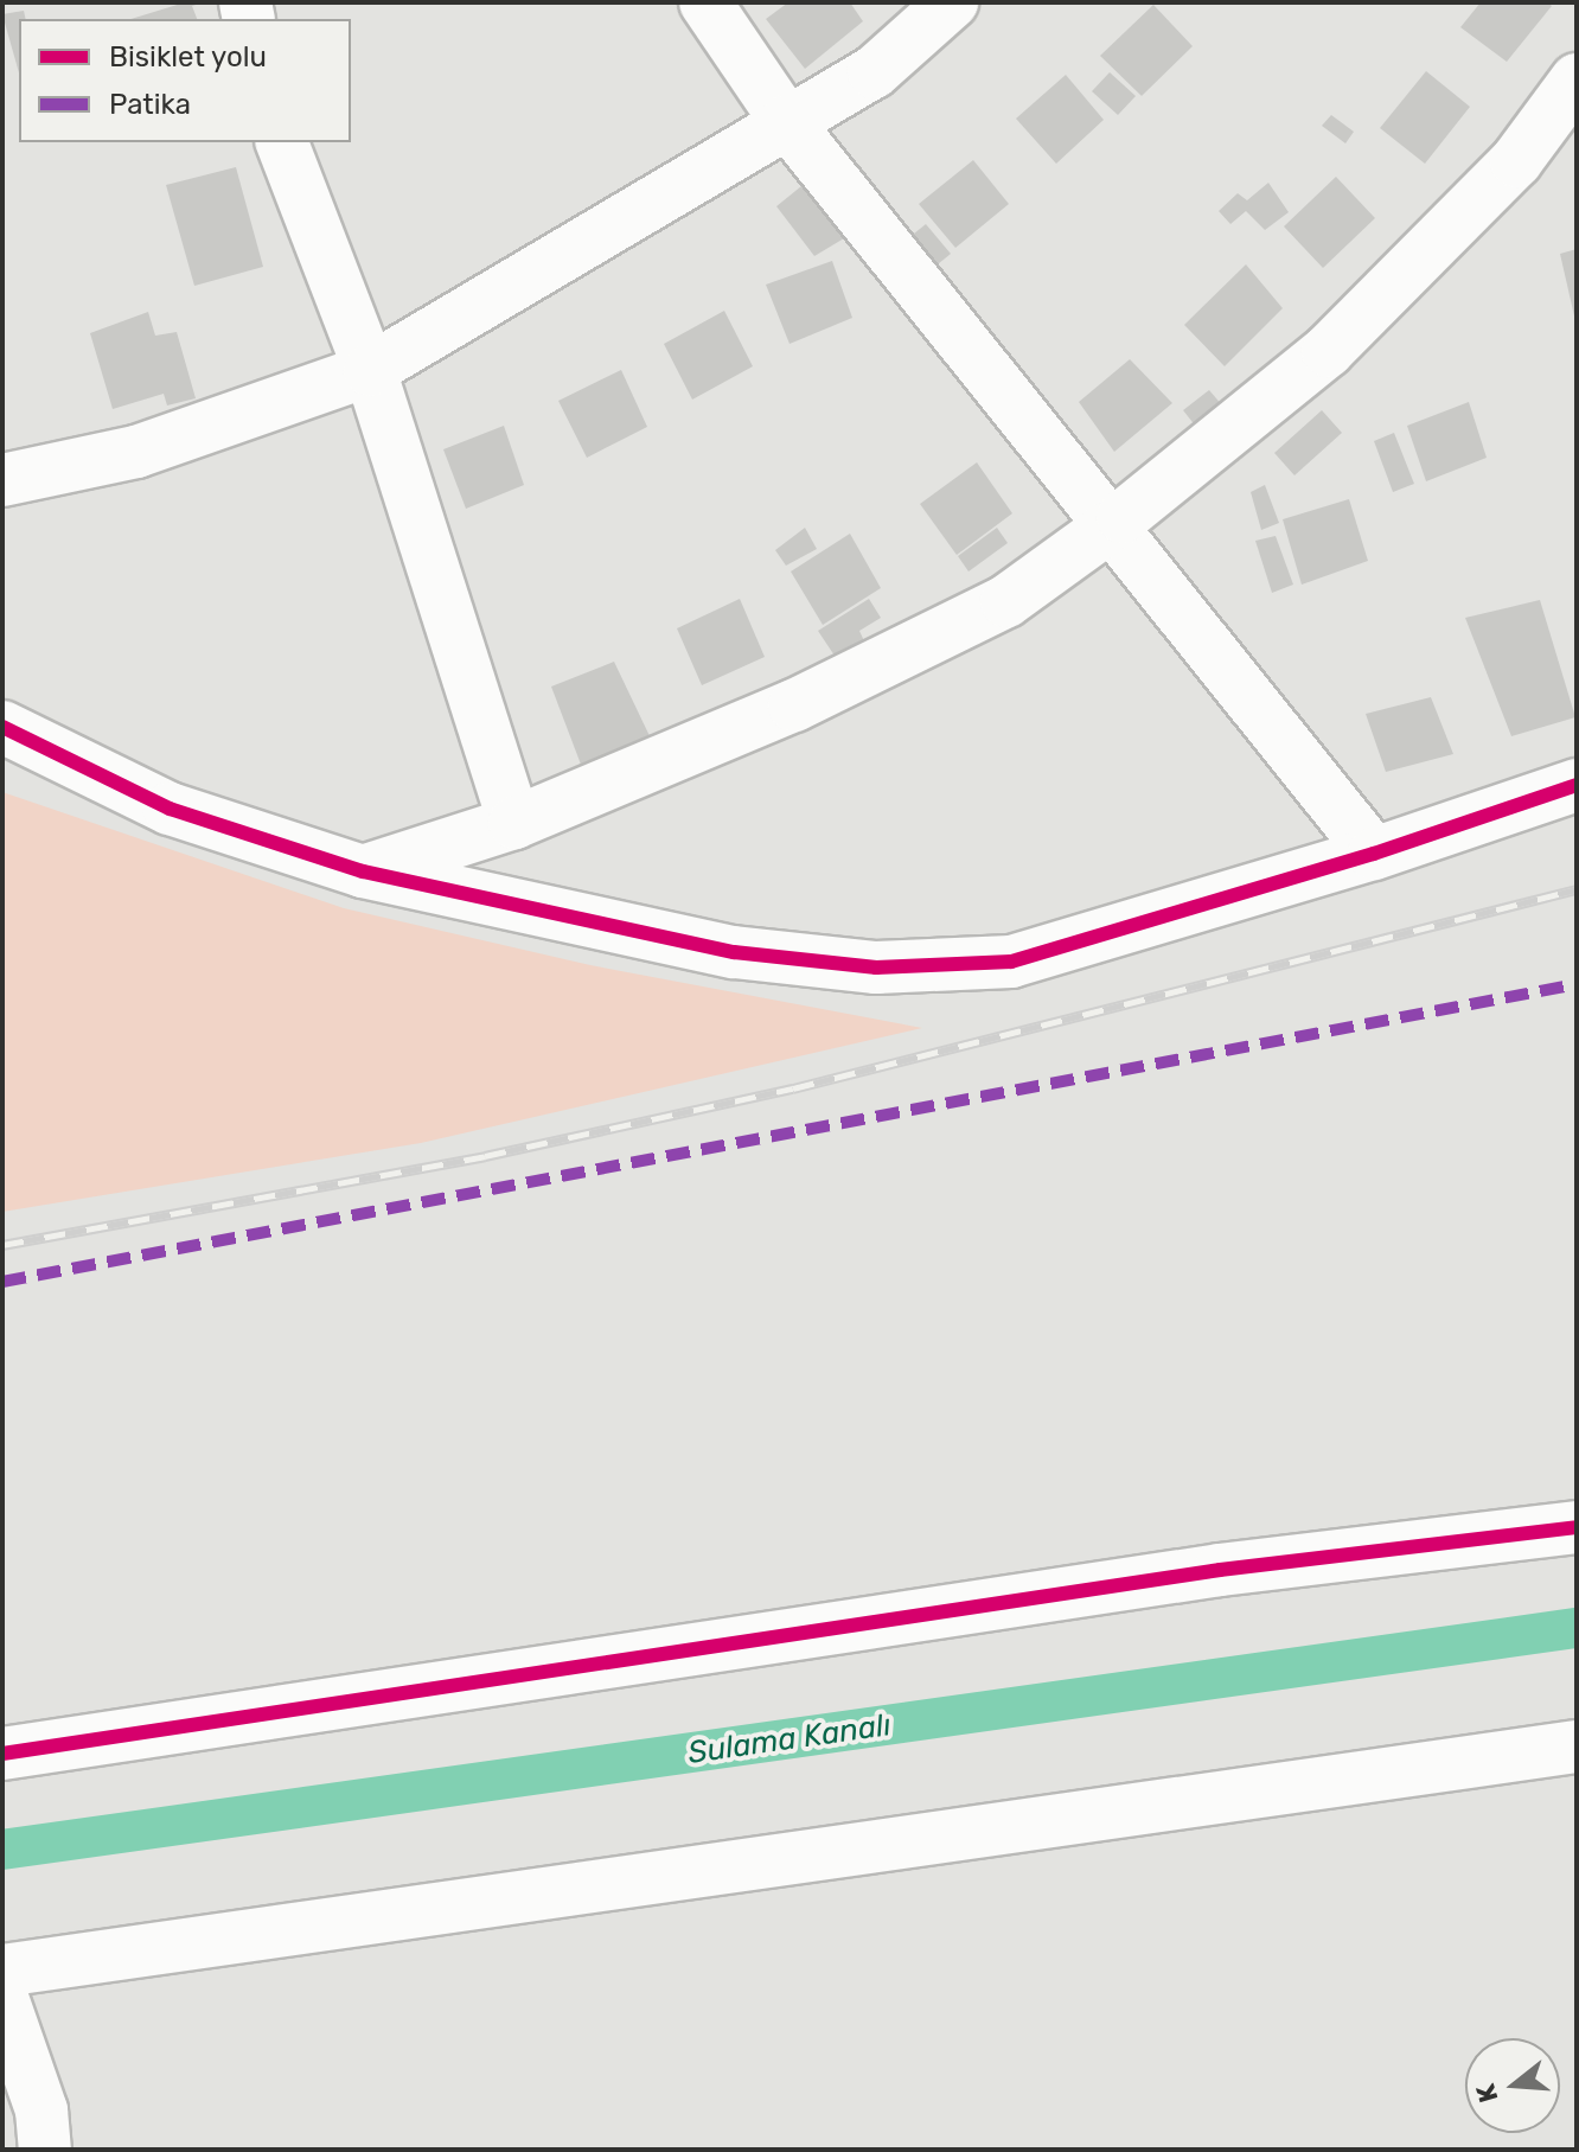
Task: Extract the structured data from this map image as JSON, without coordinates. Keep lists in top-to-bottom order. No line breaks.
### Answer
{"water":["Sulama Kanalı"],"legend":["Bisiklet yolu","Patika"],"north":"left"}
